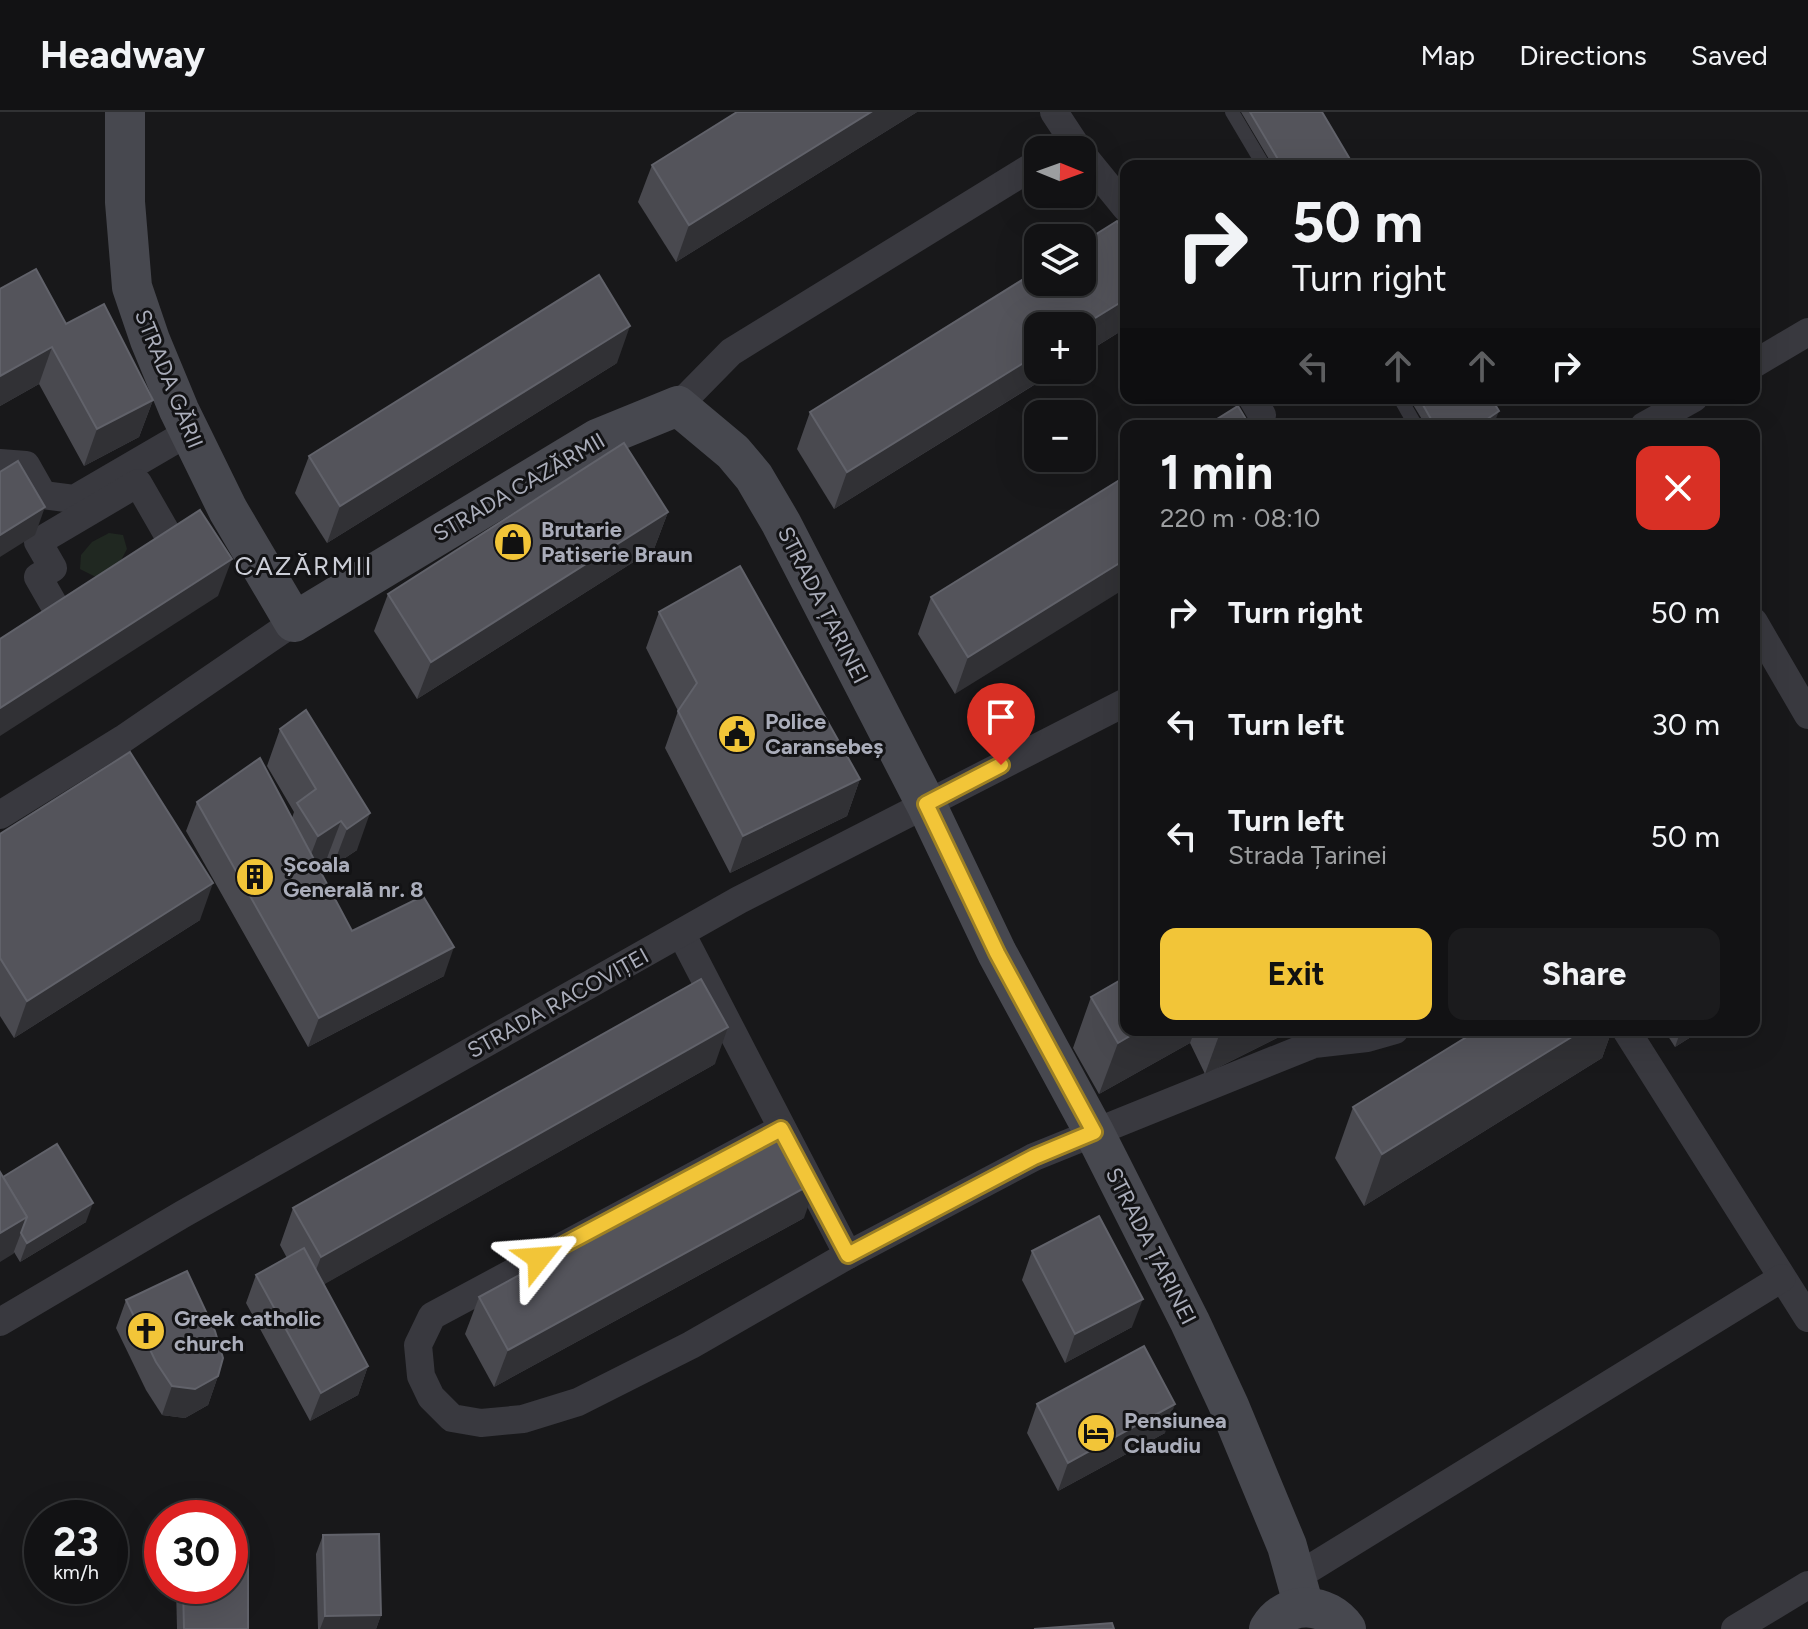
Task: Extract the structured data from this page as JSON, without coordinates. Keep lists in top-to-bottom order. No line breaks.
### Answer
{"streets":{"street":["STRADA GĂRII","STRADA CAZĂRMII","STRADA ȚARINEI","STRADA RACOVIȚEI"]},"crossings":[["STRADA GĂRII","STRADA CAZĂRMII"],["STRADA CAZĂRMII","STRADA ȚARINEI"],["STRADA ȚARINEI","STRADA RACOVIȚEI"]],"districts":["CAZĂRMII"],"places":{"shop":["Brutarie Patiserie Braun"],"public building":["Police Caransebeș"],"building":["Școala Generală nr. 8"],"church":["Greek catholic church"],"hotel":["Pensiunea Claudiu"]},"north":"right","page":{"header":"Headway","nav":["Map","Directions","Saved"],"map_buttons":["+","−"],"turn":["50 m","Turn right"],"heading":["1 min","220 m · 08:10"],"list":[{"name":"Turn right","value":"50 m"},{"name":"Turn left","value":"30 m"},{"name":"Turn left","note":"Strada Țarinei","value":"50 m"}],"buttons":["Exit","Share"],"speed":"23 km/h","limit":"30"}}
